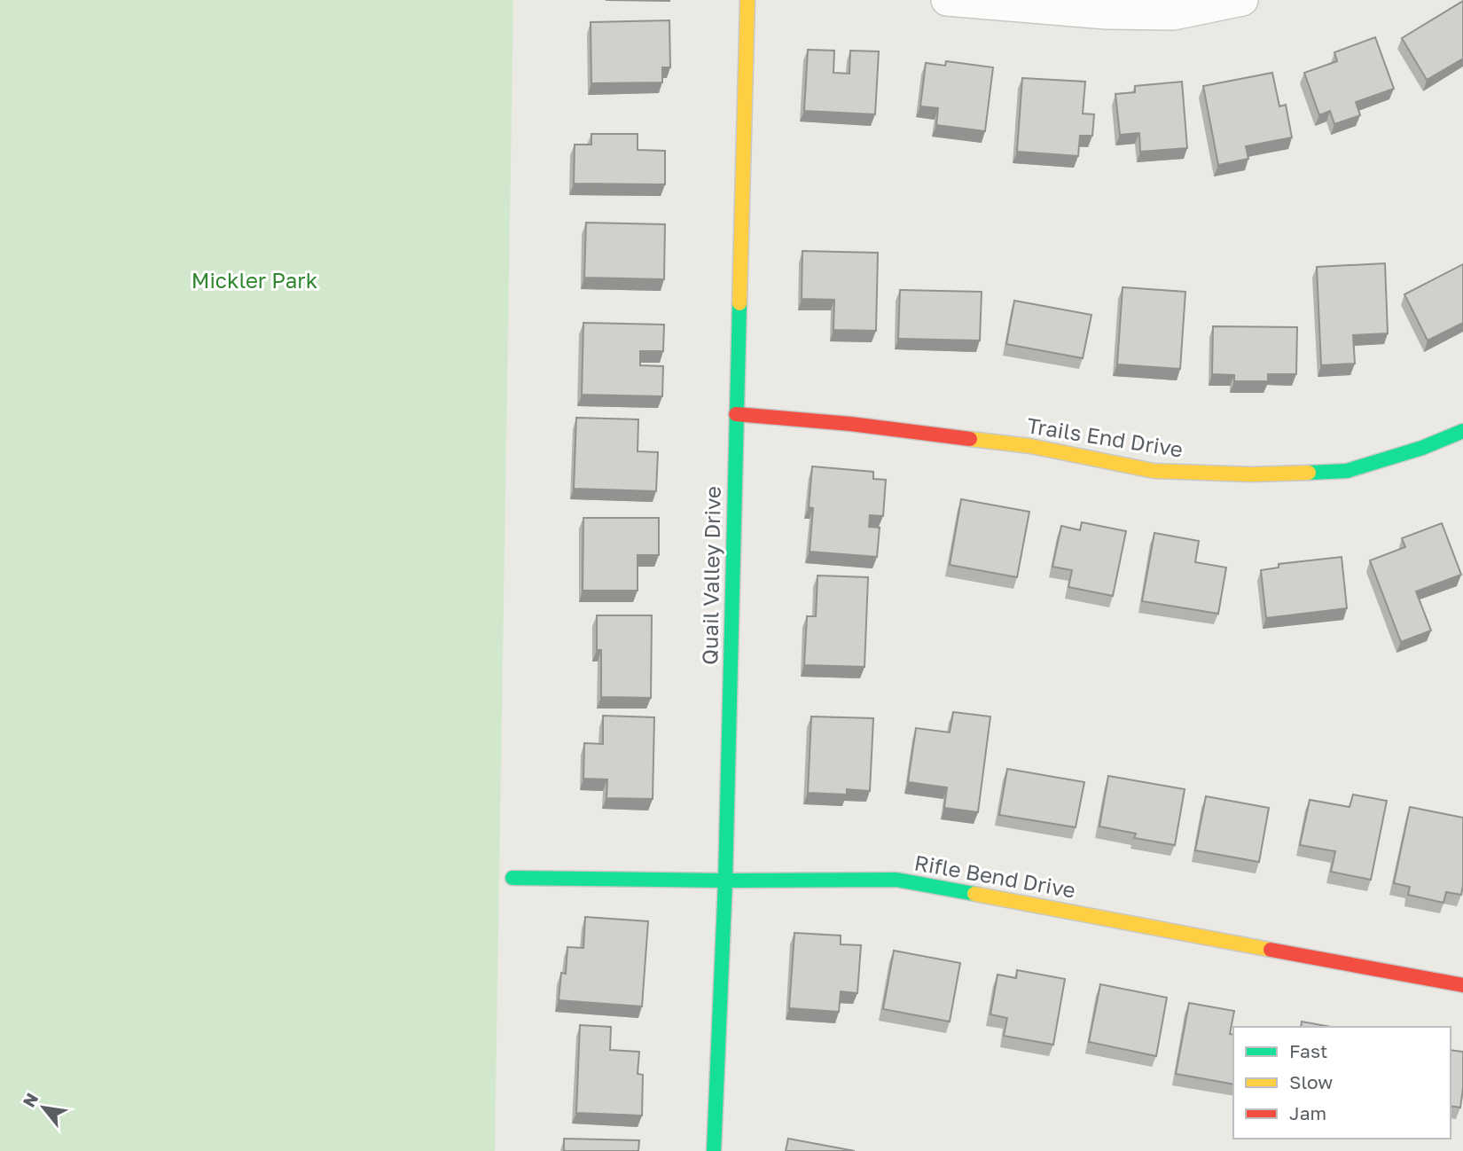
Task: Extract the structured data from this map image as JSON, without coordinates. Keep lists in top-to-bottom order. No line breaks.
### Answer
{"streets":{"street":["Trails End Drive","Quail Valley Drive","Rifle Bend Drive"]},"crossings":[["Trails End Drive","Quail Valley Drive"],["Quail Valley Drive","Rifle Bend Drive"]],"parks":["Mickler Park"],"legend":["Fast","Slow","Jam"],"north":"top left"}
